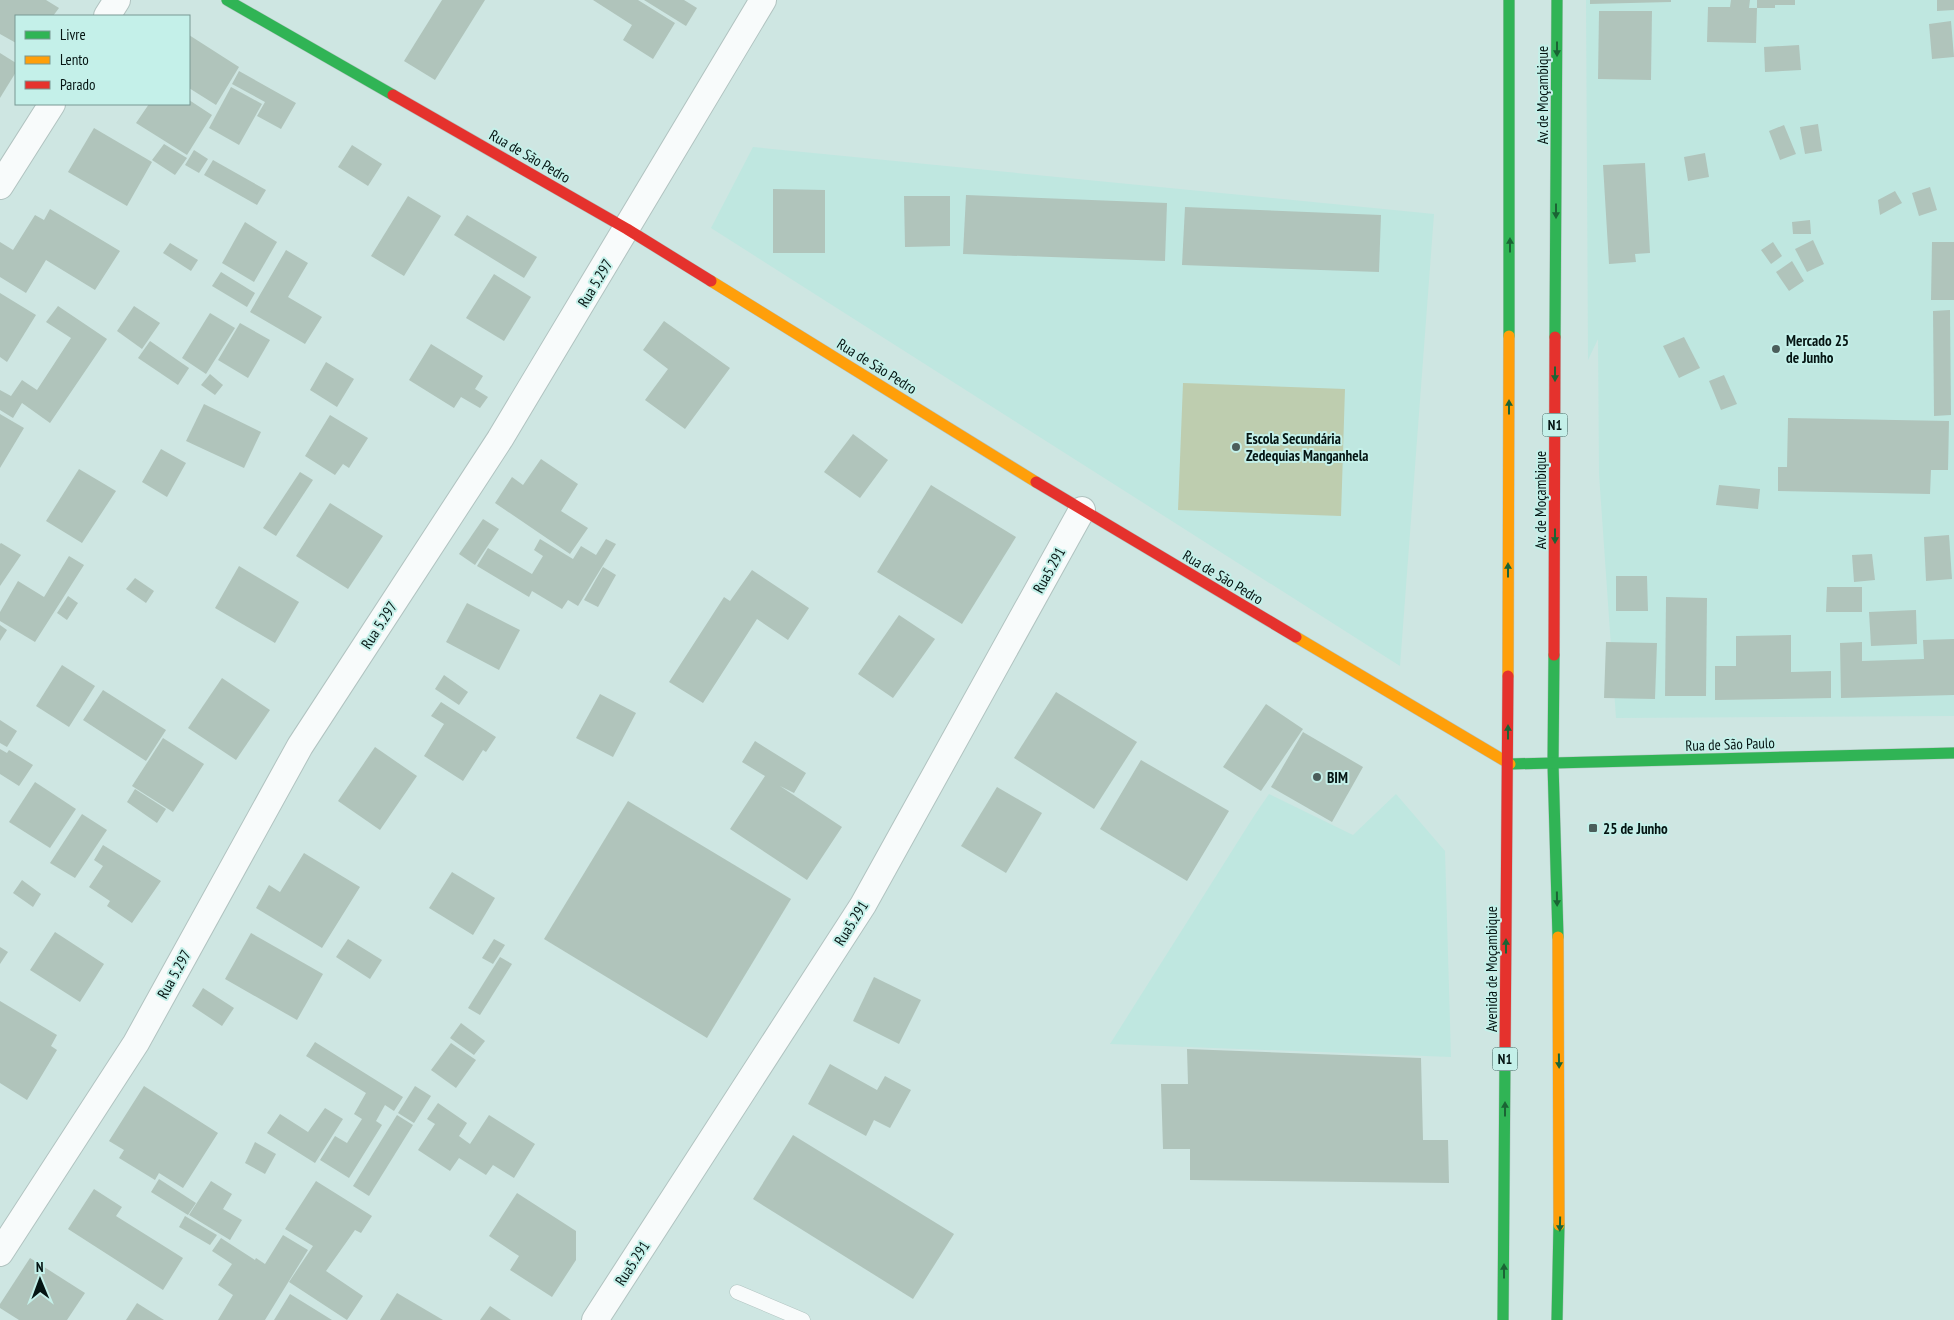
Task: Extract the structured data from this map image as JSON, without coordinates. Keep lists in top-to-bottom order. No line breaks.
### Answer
{"streets":{"main road":["Av. de Moçambique","Rua de São Pedro","N1","Rua de São Paulo","Avenida de Moçambique"],"street":["Rua 5.297","Rua5.291"]},"crossings":[["Av. de Moçambique","Rua de São Pedro"],["Av. de Moçambique","Rua de São Paulo"],["Av. de Moçambique","Avenida de Moçambique"],["Rua de São Pedro","Rua 5.297"],["Rua de São Pedro","Rua5.291"],["Rua de São Pedro","Rua de São Paulo"]],"one_way":["Avenida de Moçambique"],"places":{"other":["Mercado 25 de Junho","Escola Secundária Zedequias Manganhela","BIM"],"transit":["25 de Junho"]},"legend":["Livre","Lento","Parado"],"north":"top"}
